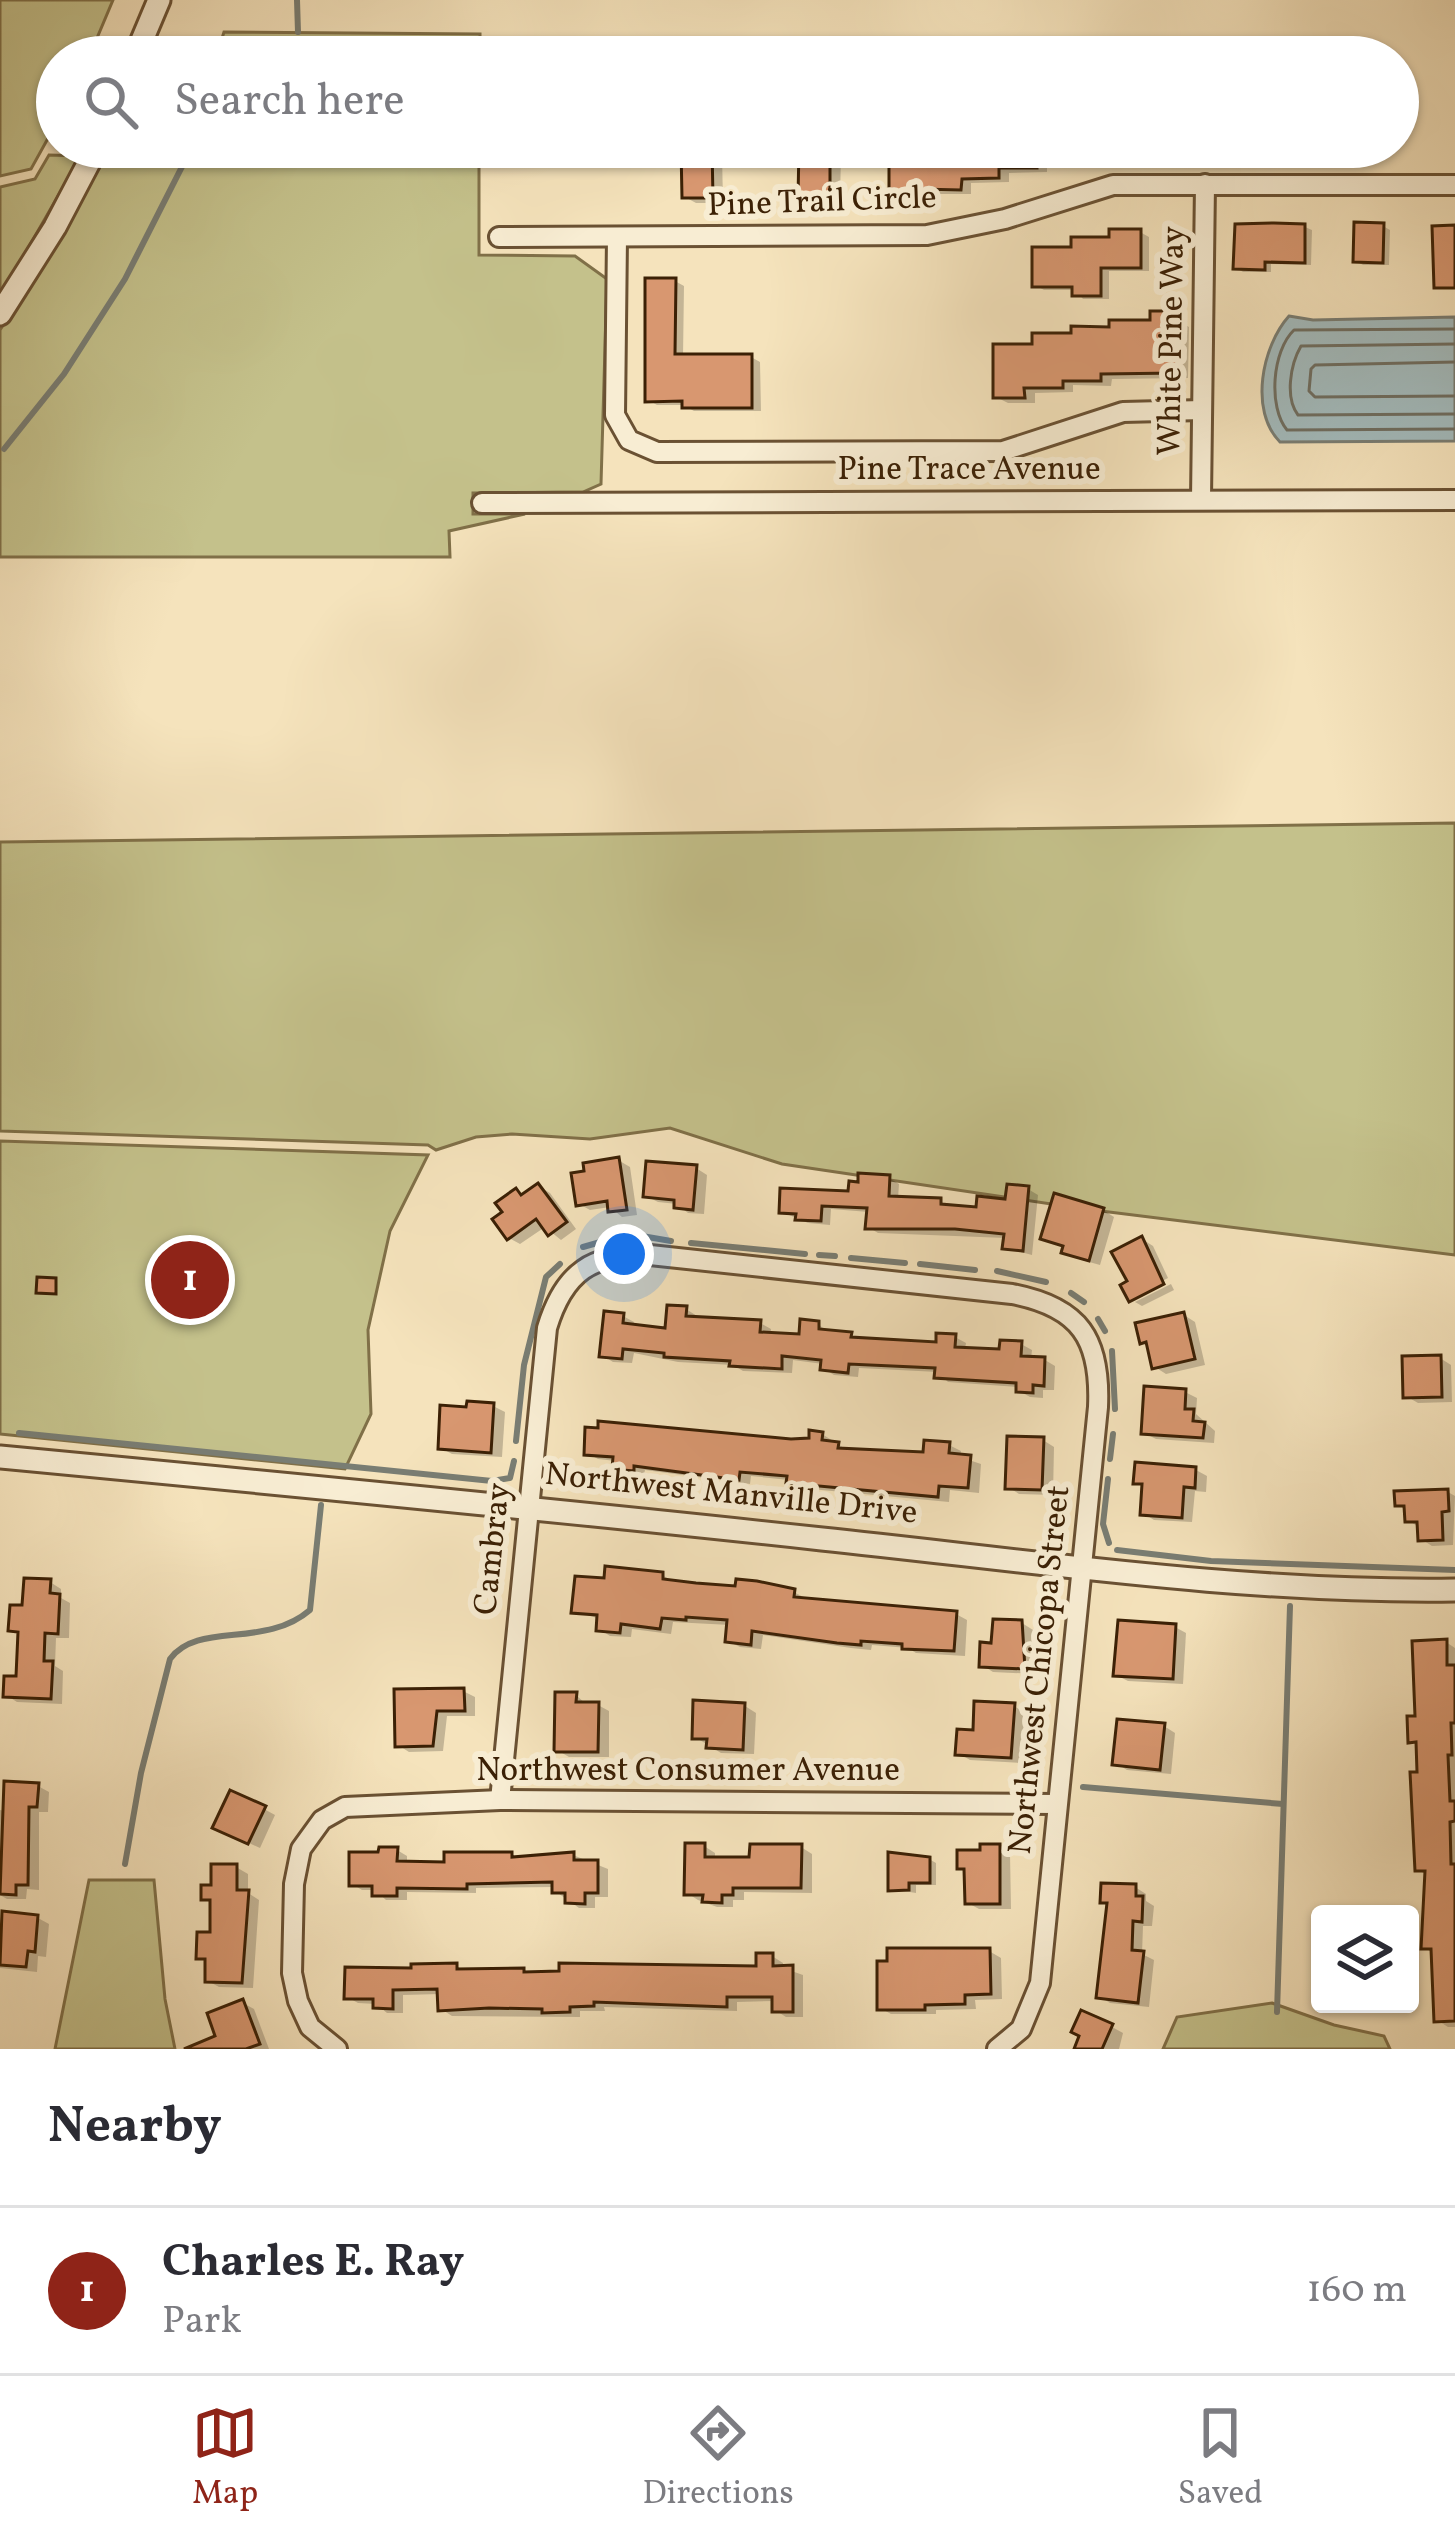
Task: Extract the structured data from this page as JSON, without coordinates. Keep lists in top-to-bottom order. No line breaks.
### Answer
{"streets":{"street":["Pine Trail Circle","White Pine Way","Pine Trace Avenue","Northwest Manville Drive","Cambray","Northwest Chicopa Street","Northwest Consumer Avenue"]},"crossings":[["Pine Trail Circle","White Pine Way"],["White Pine Way","Pine Trace Avenue"],["Northwest Manville Drive","Cambray"],["Northwest Manville Drive","Northwest Chicopa Street"],["Cambray","Northwest Chicopa Street"],["Cambray","Northwest Consumer Avenue"],["Northwest Chicopa Street","Northwest Consumer Avenue"]],"page":{"search":"Search here","pins":"1","heading":"Nearby","list":[{"mark":"1","name":"Charles E. Ray","note":"Park","value":"160 m"}],"nav":["Map","Directions","Saved"]}}
